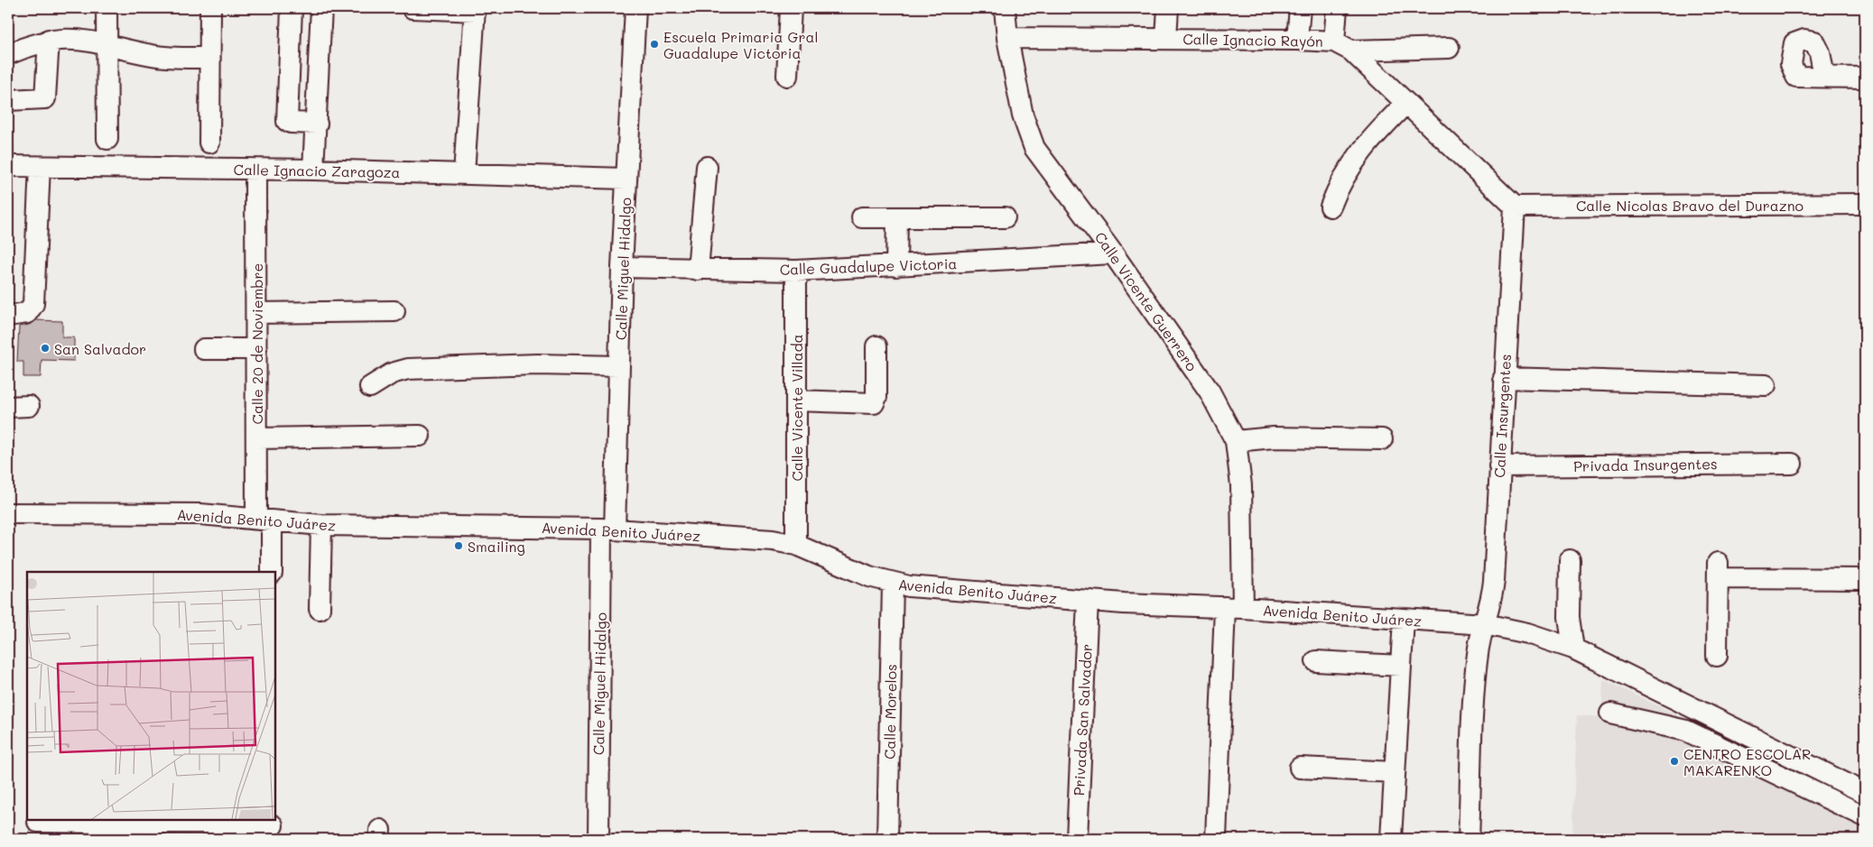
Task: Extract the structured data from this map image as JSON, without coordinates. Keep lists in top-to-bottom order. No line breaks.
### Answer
{"streets":{"street":["Calle Ignacio Rayón","Calle Ignacio Zaragoza","Calle Nicolas Bravo del Durazno","Calle Guadalupe Victoria","Calle Miguel Hidalgo","Calle Vicente Guerrero","Calle 20 de Noviembre","Calle Vicente Villada","Calle Insurgentes","Privada Insurgentes","Avenida Benito Juárez","Calle Morelos","Privada San Salvador"]},"crossings":[["Calle Ignacio Rayón","Calle Nicolas Bravo del Durazno"],["Calle Ignacio Rayón","Calle Vicente Guerrero"],["Calle Ignacio Rayón","Calle Insurgentes"],["Calle Ignacio Zaragoza","Calle Miguel Hidalgo"],["Calle Ignacio Zaragoza","Calle 20 de Noviembre"],["Calle Nicolas Bravo del Durazno","Calle Insurgentes"],["Calle Guadalupe Victoria","Calle Miguel Hidalgo"],["Calle Guadalupe Victoria","Calle Vicente Guerrero"],["Calle Guadalupe Victoria","Calle Vicente Villada"],["Calle Miguel Hidalgo","Avenida Benito Juárez"],["Calle Vicente Guerrero","Avenida Benito Juárez"],["Calle 20 de Noviembre","Avenida Benito Juárez"],["Calle Vicente Villada","Avenida Benito Juárez"],["Calle Insurgentes","Privada Insurgentes"],["Calle Insurgentes","Avenida Benito Juárez"],["Avenida Benito Juárez","Calle Morelos"],["Avenida Benito Juárez","Privada San Salvador"]],"places":["Escuela Primaria Gral Guadalupe Victoria","San Salvador","Smailing","CENTRO ESCOLAR MAKARENKO"]}
